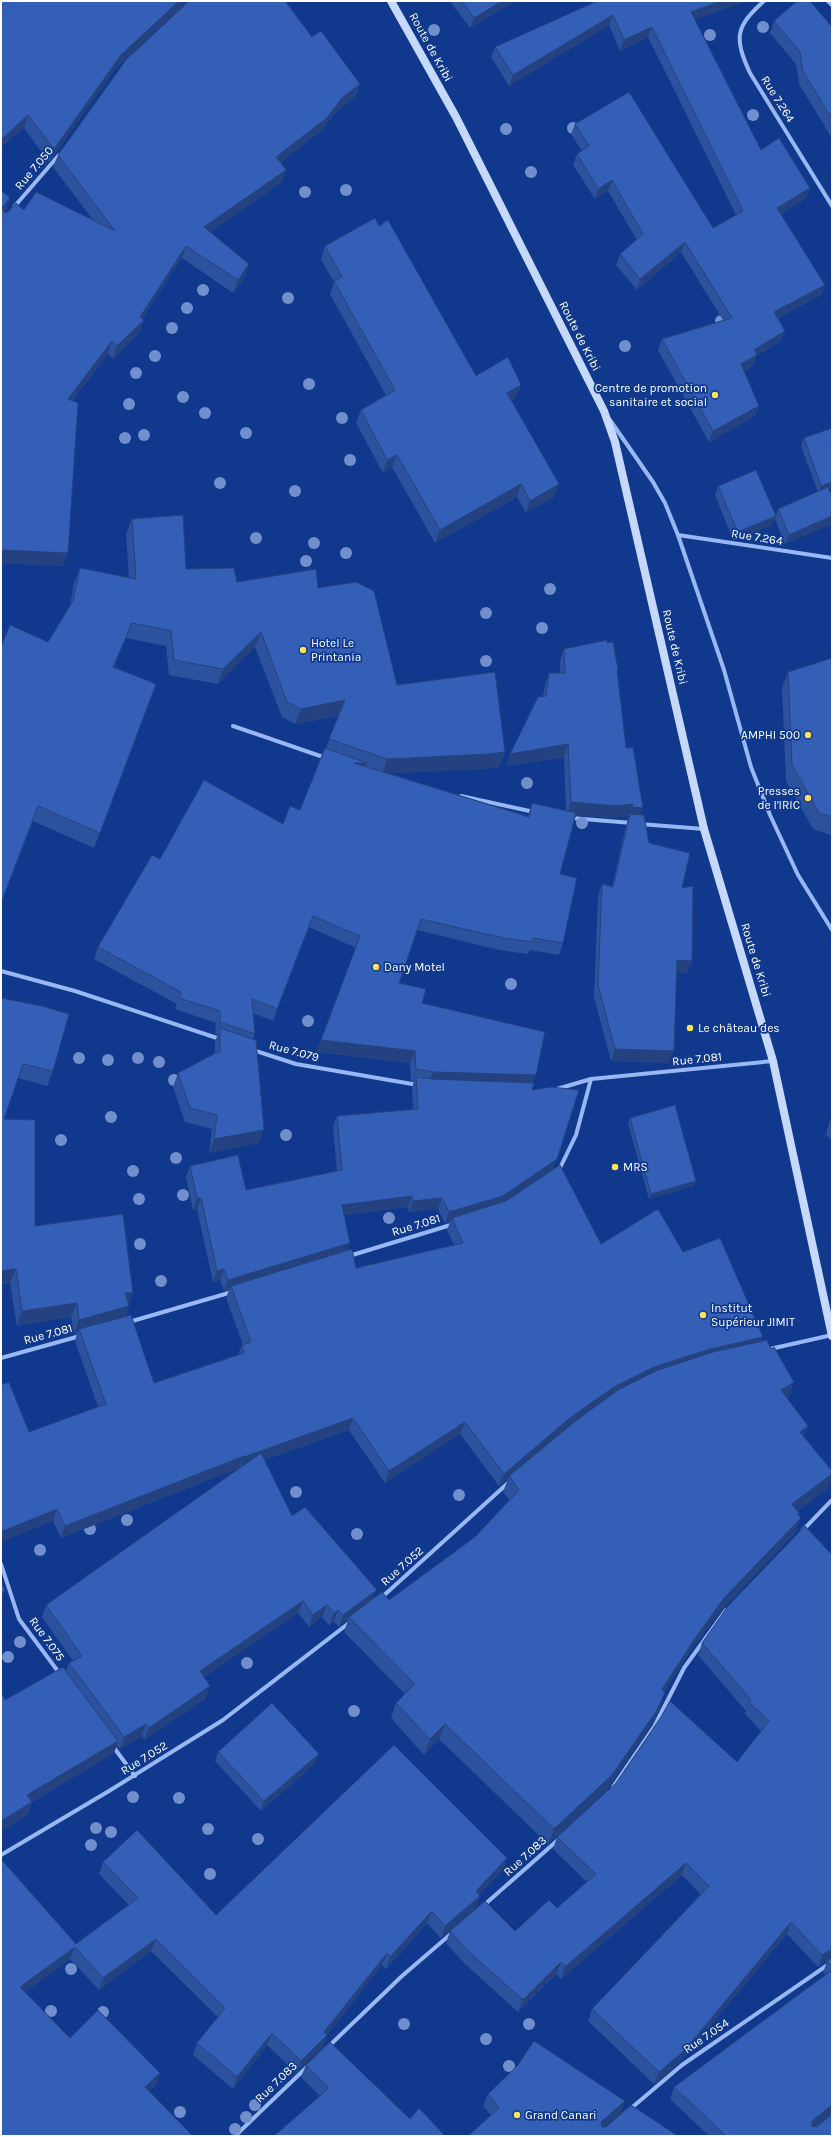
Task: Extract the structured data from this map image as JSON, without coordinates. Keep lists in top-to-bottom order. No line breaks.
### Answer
{"streets":{"main road":["Route de Kribi"],"street":["Rue 7.264","Rue 7.050","Rue 7.079","Rue 7.081","Rue 7.052","Rue 7.075","Rue 7.083","Rue 7.054"]},"crossings":[["Route de Kribi","Rue 7.081"]],"places":["Centre de promotion sanitaire et social","Hotel Le Printania","AMPHI 500","Presses de l'IRIC","Dany Motel","Le château des","MRS","Institut Supérieur JIMIT","Grand Canari"]}
